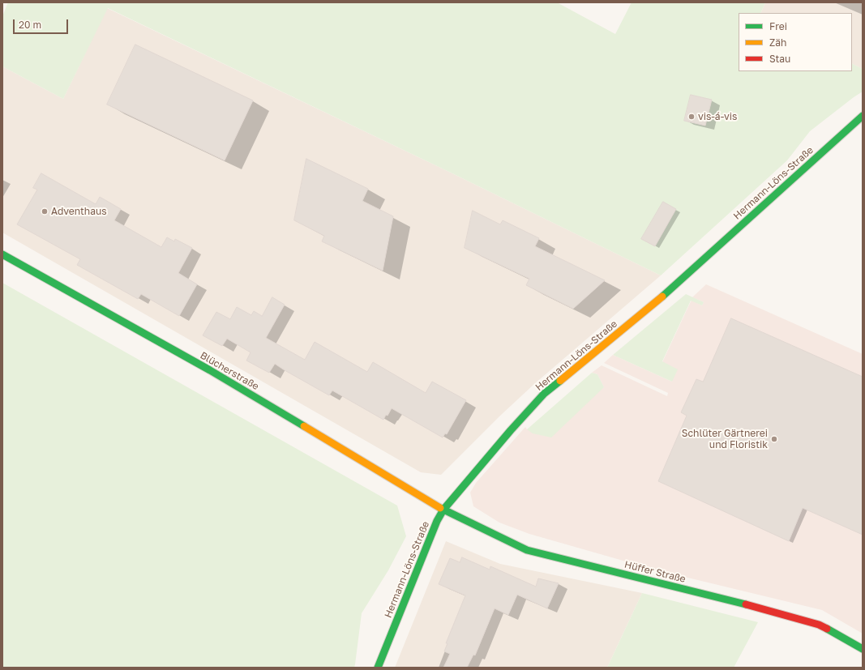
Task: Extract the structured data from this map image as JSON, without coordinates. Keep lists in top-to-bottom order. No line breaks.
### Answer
{"streets":{"street":["Hermann-Löns-Straße","Blücherstraße","Hüffer Straße"]},"crossings":[["Hermann-Löns-Straße","Blücherstraße"],["Hermann-Löns-Straße","Hüffer Straße"],["Blücherstraße","Hüffer Straße"]],"places":["vis-á-vis","Adventhaus","Schlüter Gärtnerei und Floristik"],"legend":["Frei","Zäh","Stau"],"scale_bar":"20 m"}
